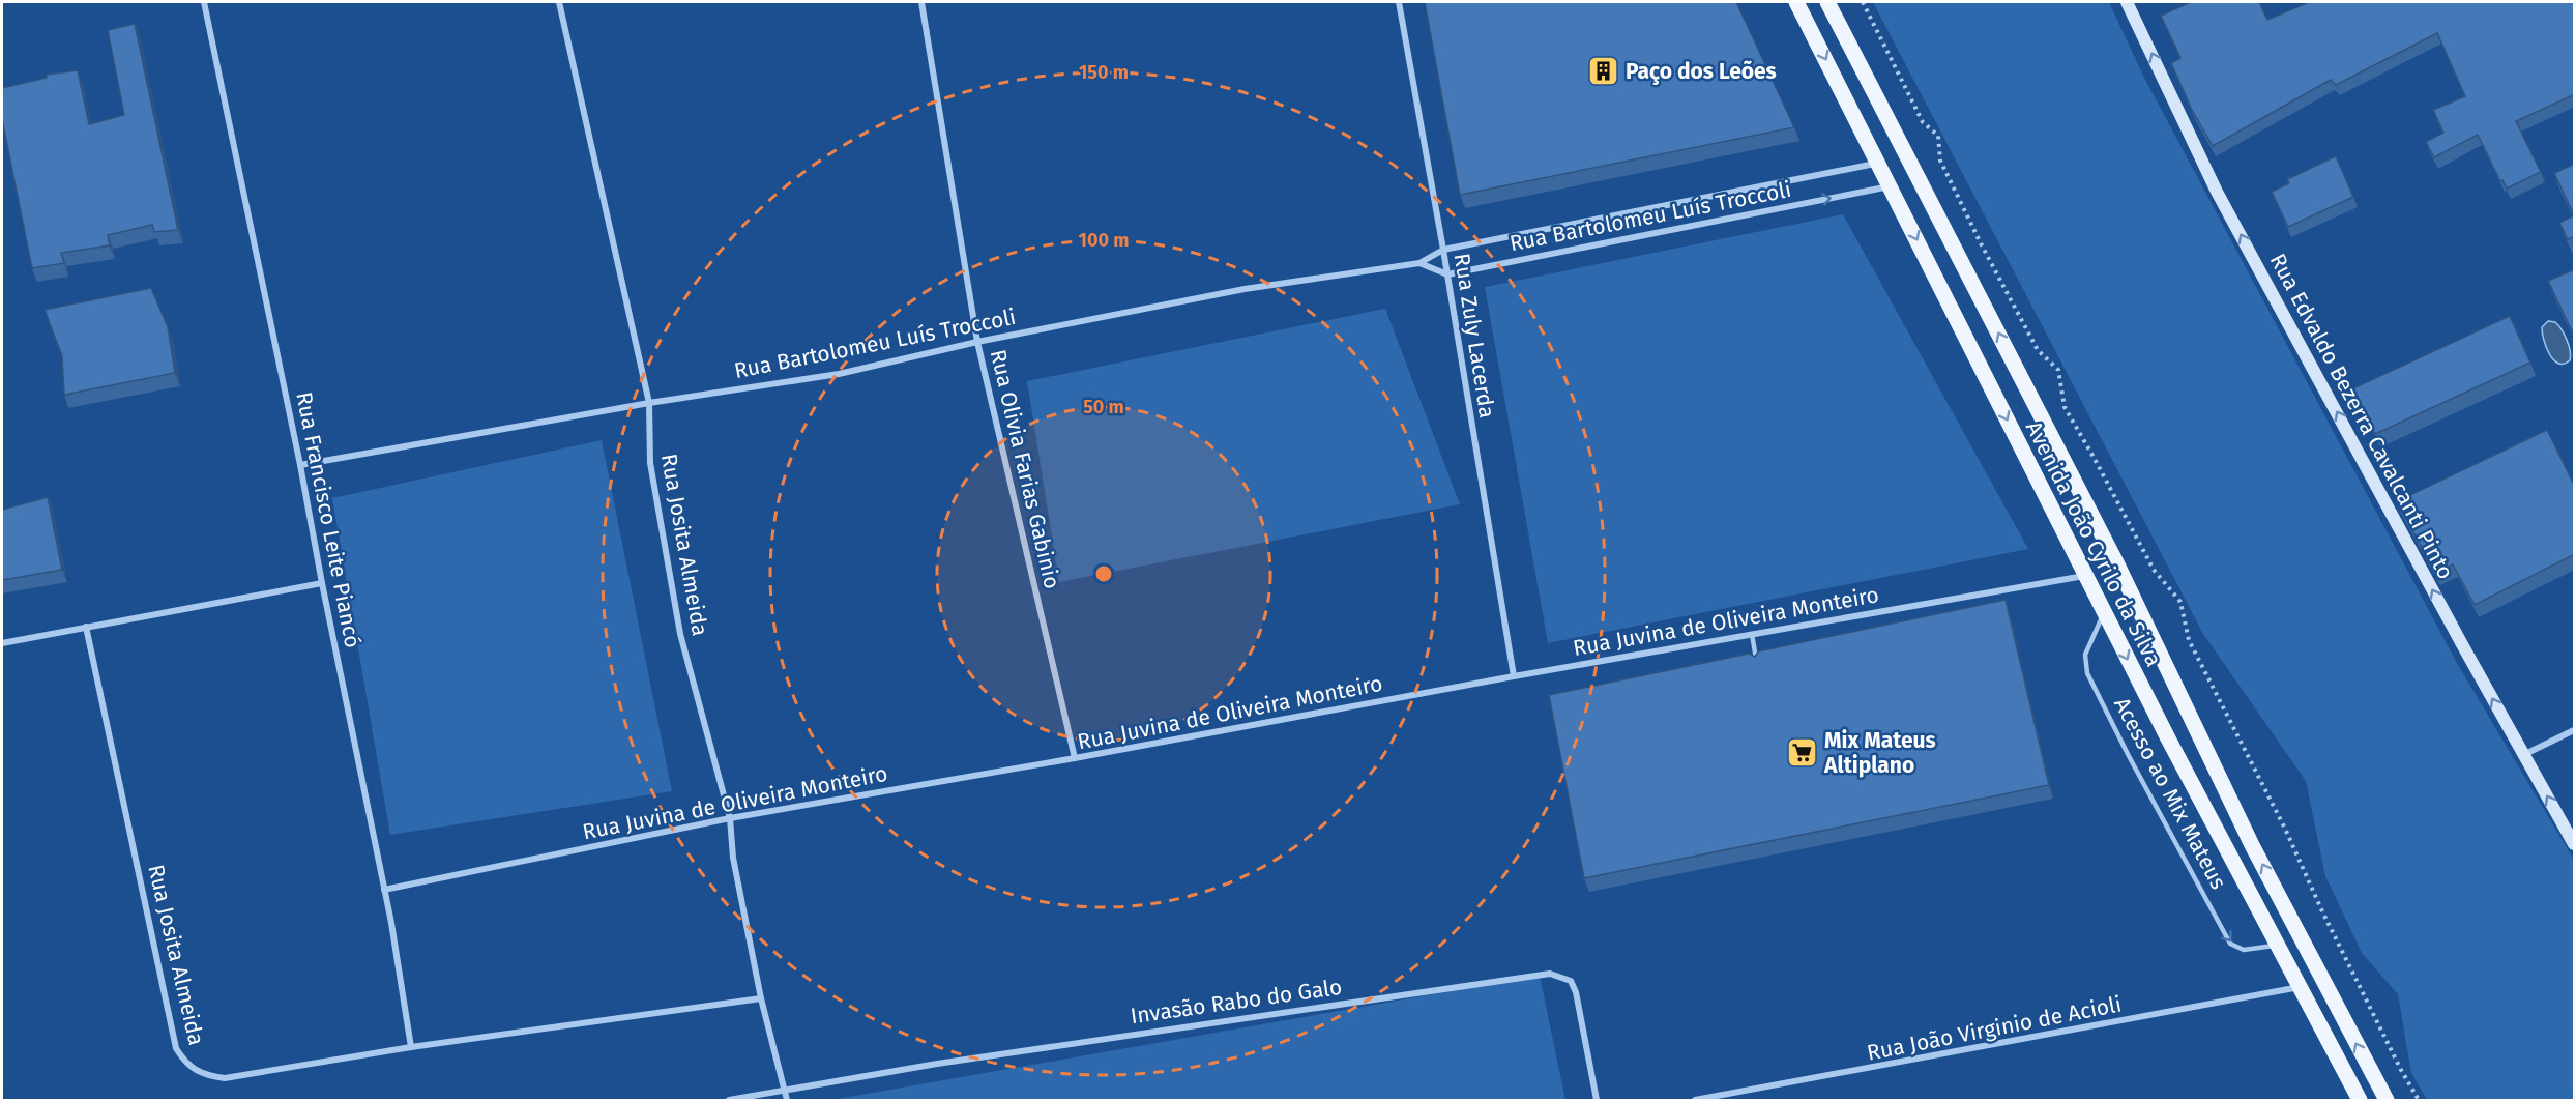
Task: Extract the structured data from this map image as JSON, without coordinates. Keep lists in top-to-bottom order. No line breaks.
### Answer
{"streets":{"main road":["Rua Edvaldo Bezerra Cavalcanti Pinto","Avenida João Cyrilo da Silva"],"street":["Rua Bartolomeu Luís Troccoli","Rua Zuly Lacerda","Rua Olivia Farias Gabinio","Rua Francisco Leite Piancó","Rua Josita Almeida","Rua Juvina de Oliveira Monteiro","Invasão Rabo do Galo","Rua João Virginio de Acioli"],"lane":["Acesso ao Mix Mateus"]},"crossings":[["Rua Bartolomeu Luís Troccoli","Rua Zuly Lacerda"],["Rua Bartolomeu Luís Troccoli","Rua Olivia Farias Gabinio"],["Rua Bartolomeu Luís Troccoli","Rua Francisco Leite Piancó"],["Rua Bartolomeu Luís Troccoli","Avenida João Cyrilo da Silva"],["Rua Bartolomeu Luís Troccoli","Rua Josita Almeida"],["Rua Zuly Lacerda","Rua Juvina de Oliveira Monteiro"],["Rua Olivia Farias Gabinio","Rua Juvina de Oliveira Monteiro"],["Rua Francisco Leite Piancó","Rua Josita Almeida"],["Rua Francisco Leite Piancó","Rua Juvina de Oliveira Monteiro"],["Avenida João Cyrilo da Silva","Rua Juvina de Oliveira Monteiro"],["Avenida João Cyrilo da Silva","Acesso ao Mix Mateus"],["Avenida João Cyrilo da Silva","Rua João Virginio de Acioli"],["Rua Josita Almeida","Rua Juvina de Oliveira Monteiro"],["Rua Josita Almeida","Invasão Rabo do Galo"]],"one_way":["Rua Edvaldo Bezerra Cavalcanti Pinto","Acesso ao Mix Mateus"],"places":{"building":["Paço dos Leões"],"supermarket":["Mix Mateus Altiplano"]},"rings":["150 m","100 m","50 m"]}
